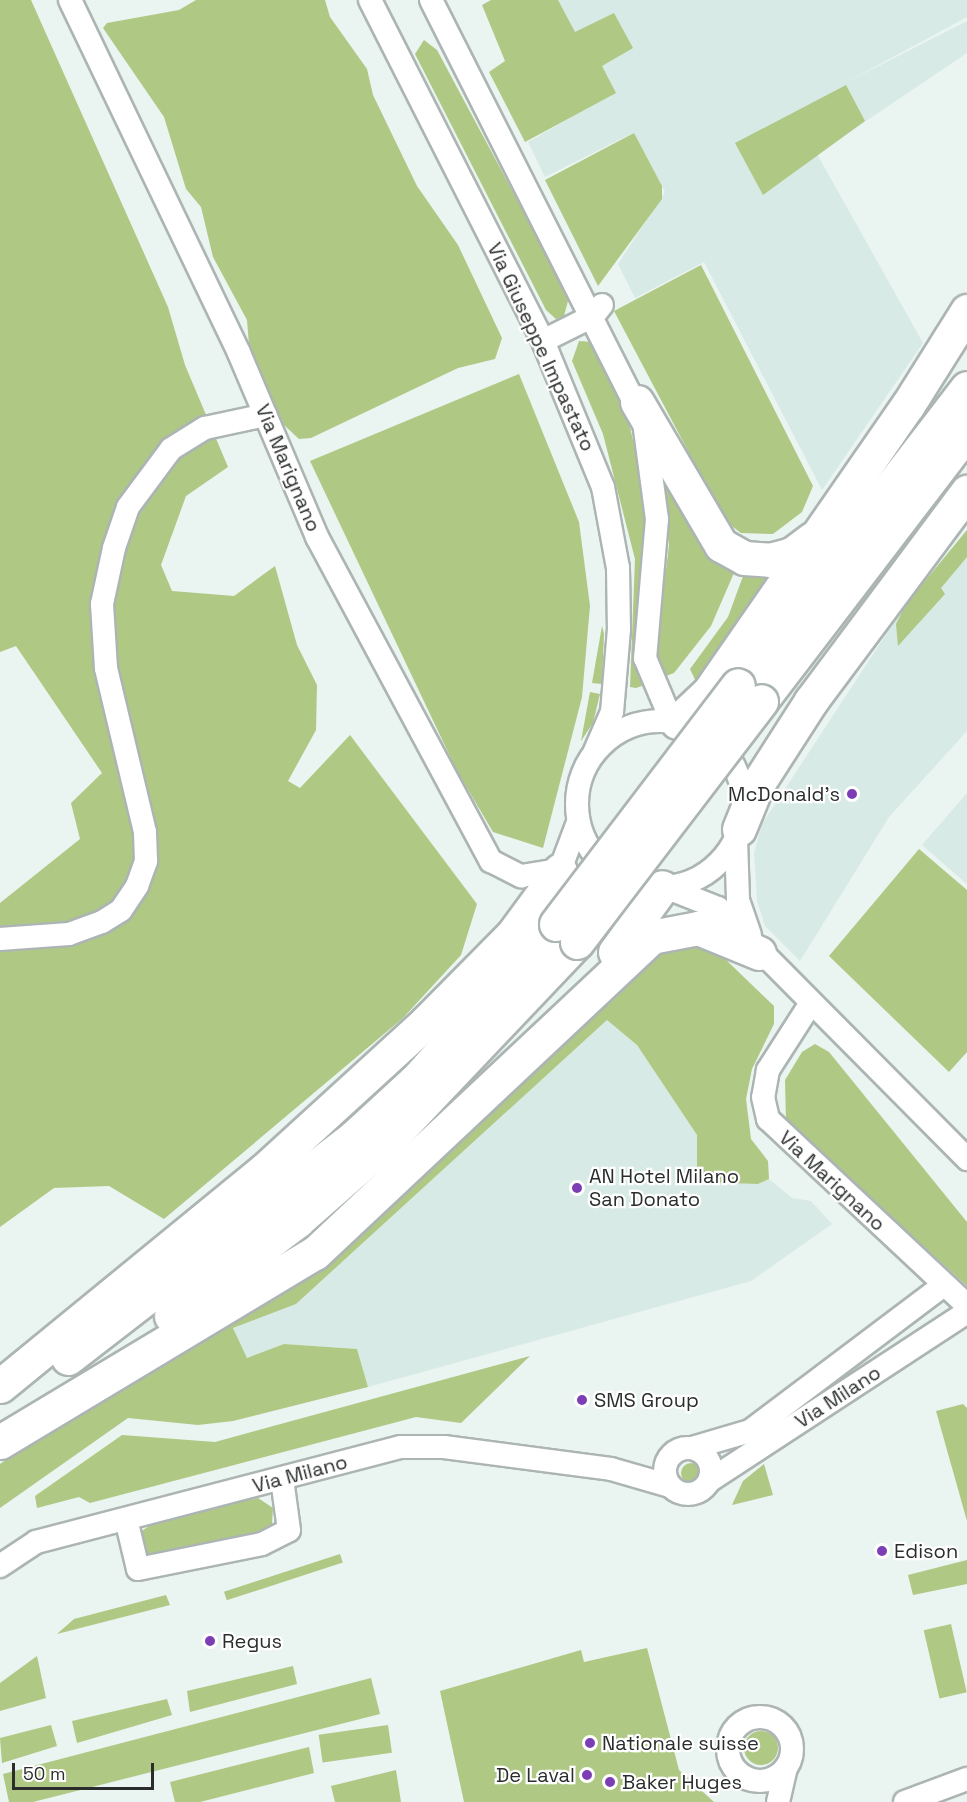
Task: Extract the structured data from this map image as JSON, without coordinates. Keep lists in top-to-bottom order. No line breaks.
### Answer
{"streets":{"street":["Via Giuseppe Impastato","Via Marignano","Via Milano"]},"crossings":[["Via Marignano","Via Milano"]],"places":["McDonald's","AN Hotel Milano San Donato","SMS Group","Edison","Regus","Nationale suisse","De Laval","Baker Huges"],"scale_bar":"50 m"}
